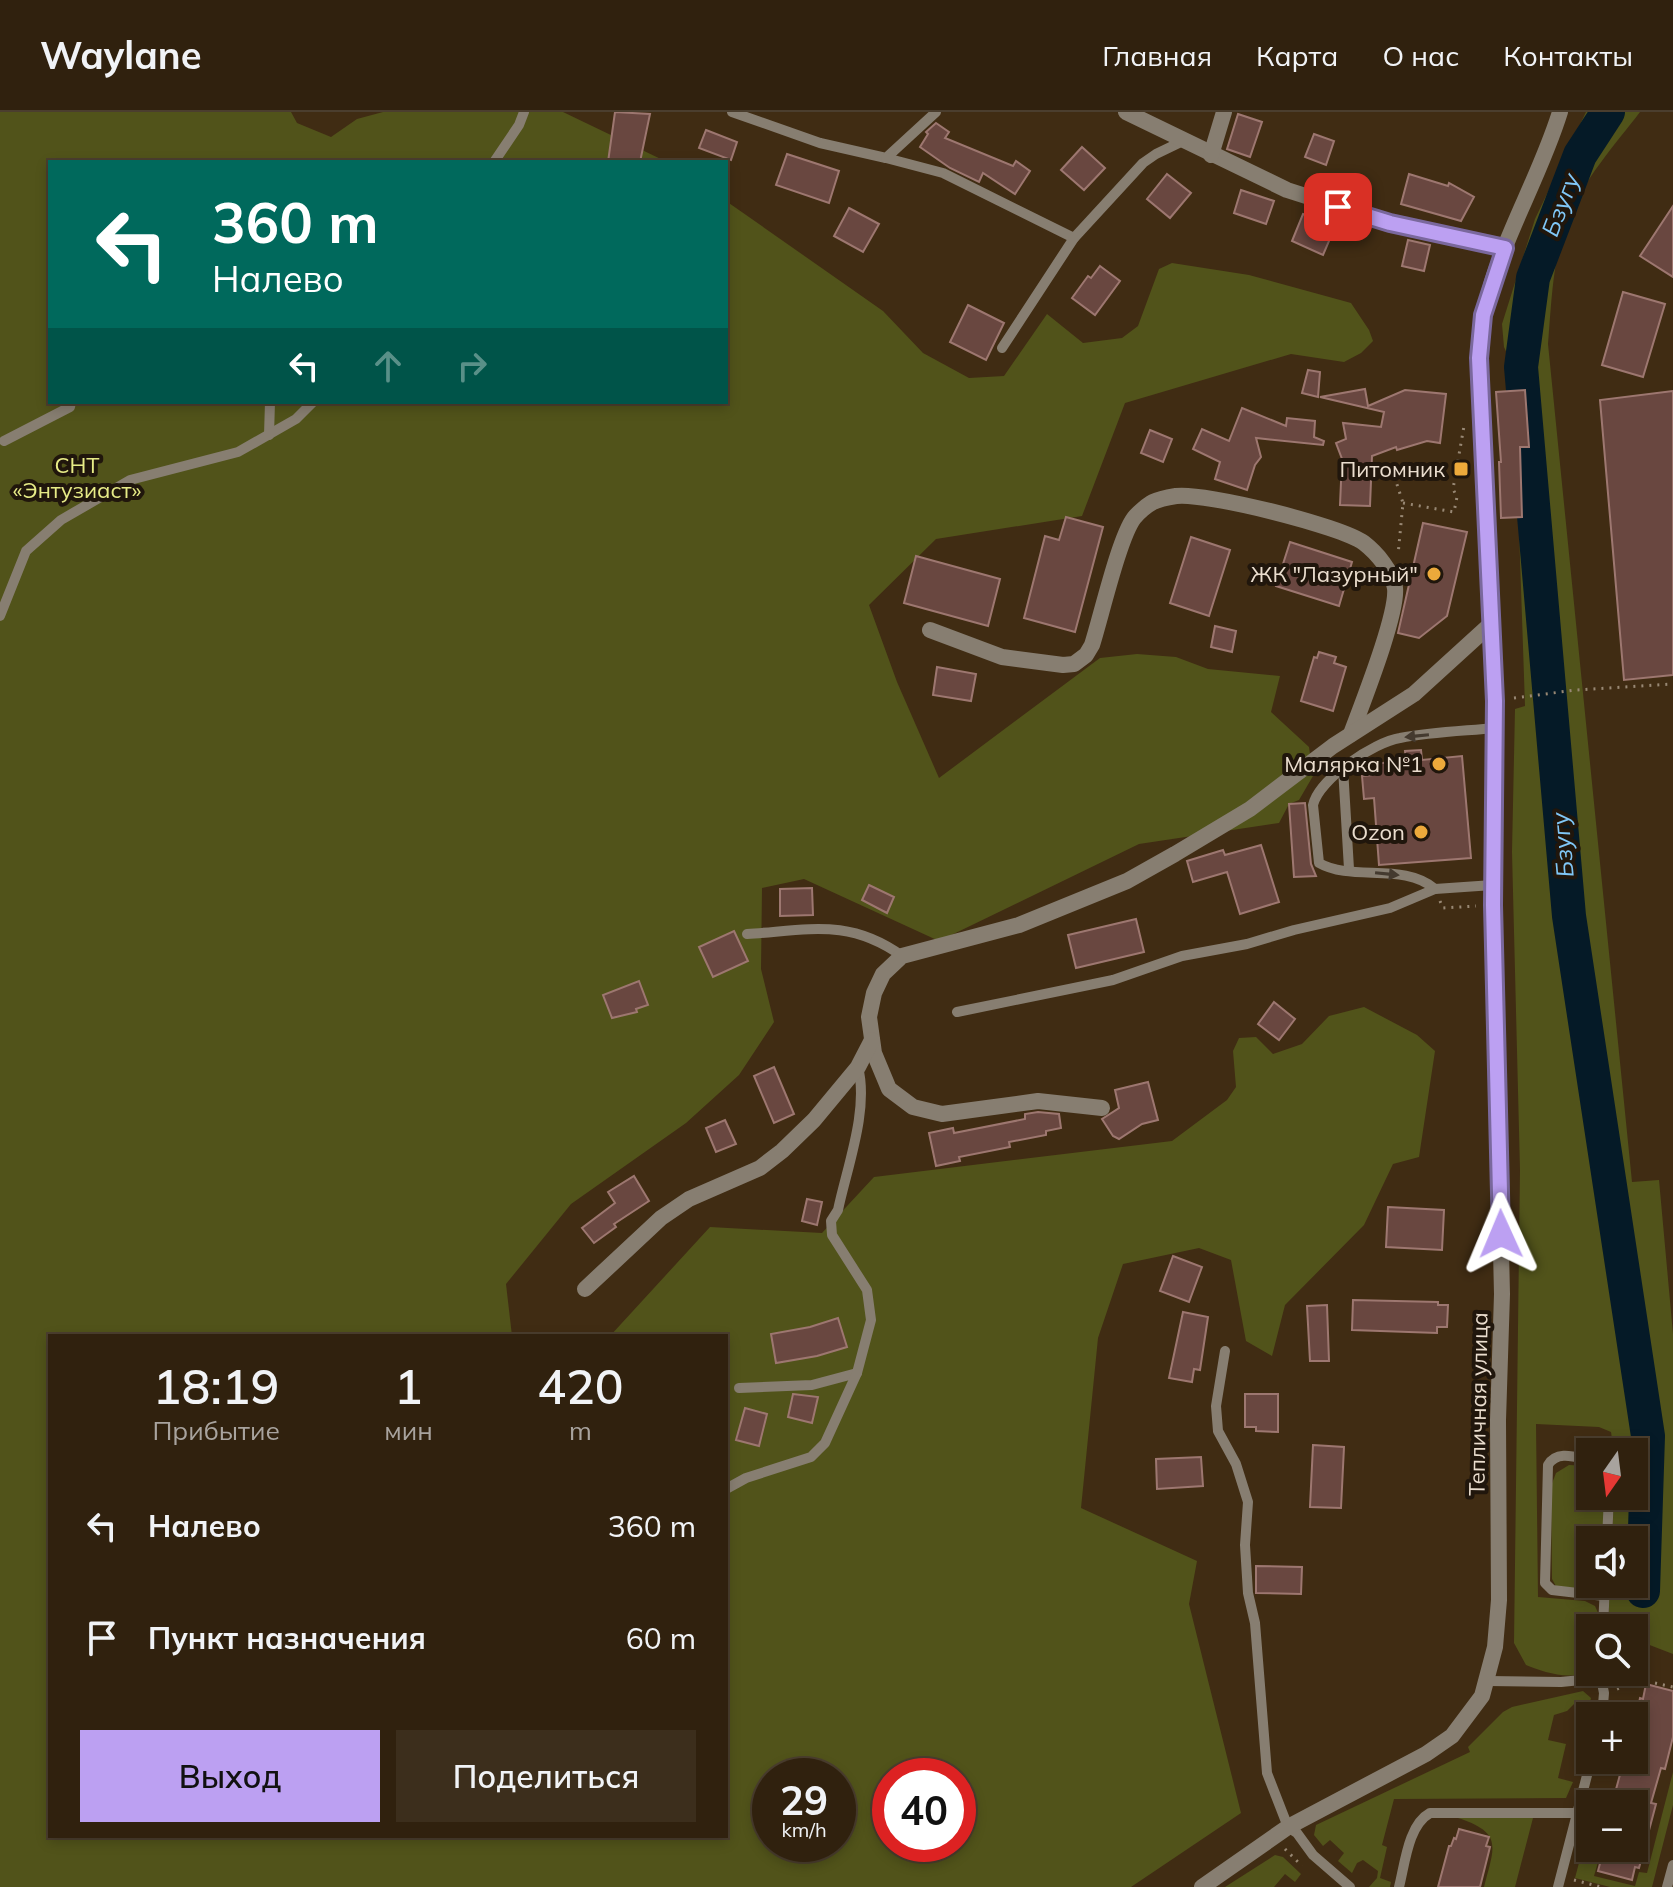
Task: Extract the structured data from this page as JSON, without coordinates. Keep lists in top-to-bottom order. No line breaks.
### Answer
{"streets":{"street":["Тепличная улица"]},"water":["Бзугу"],"parks":["СНТ «Энтузиаст»"],"places":{"transit":["Питомник"],"other":["ЖК \"Лазурный\"","Малярка №1","Ozon"]},"north":"bottom","page":{"header":"Waylane","nav":["Главная","Карта","О нас","Контакты"],"turn":["360 m","Налево"],"eta":["18:19","Прибытие","1","мин","420","m"],"map_buttons":["+","−"],"list":[{"name":"Налево","value":"360 m"},{"name":"Пункт назначения","value":"60 m"}],"buttons":["Выход","Поделиться"],"speed":"29 km/h","limit":"40"}}
